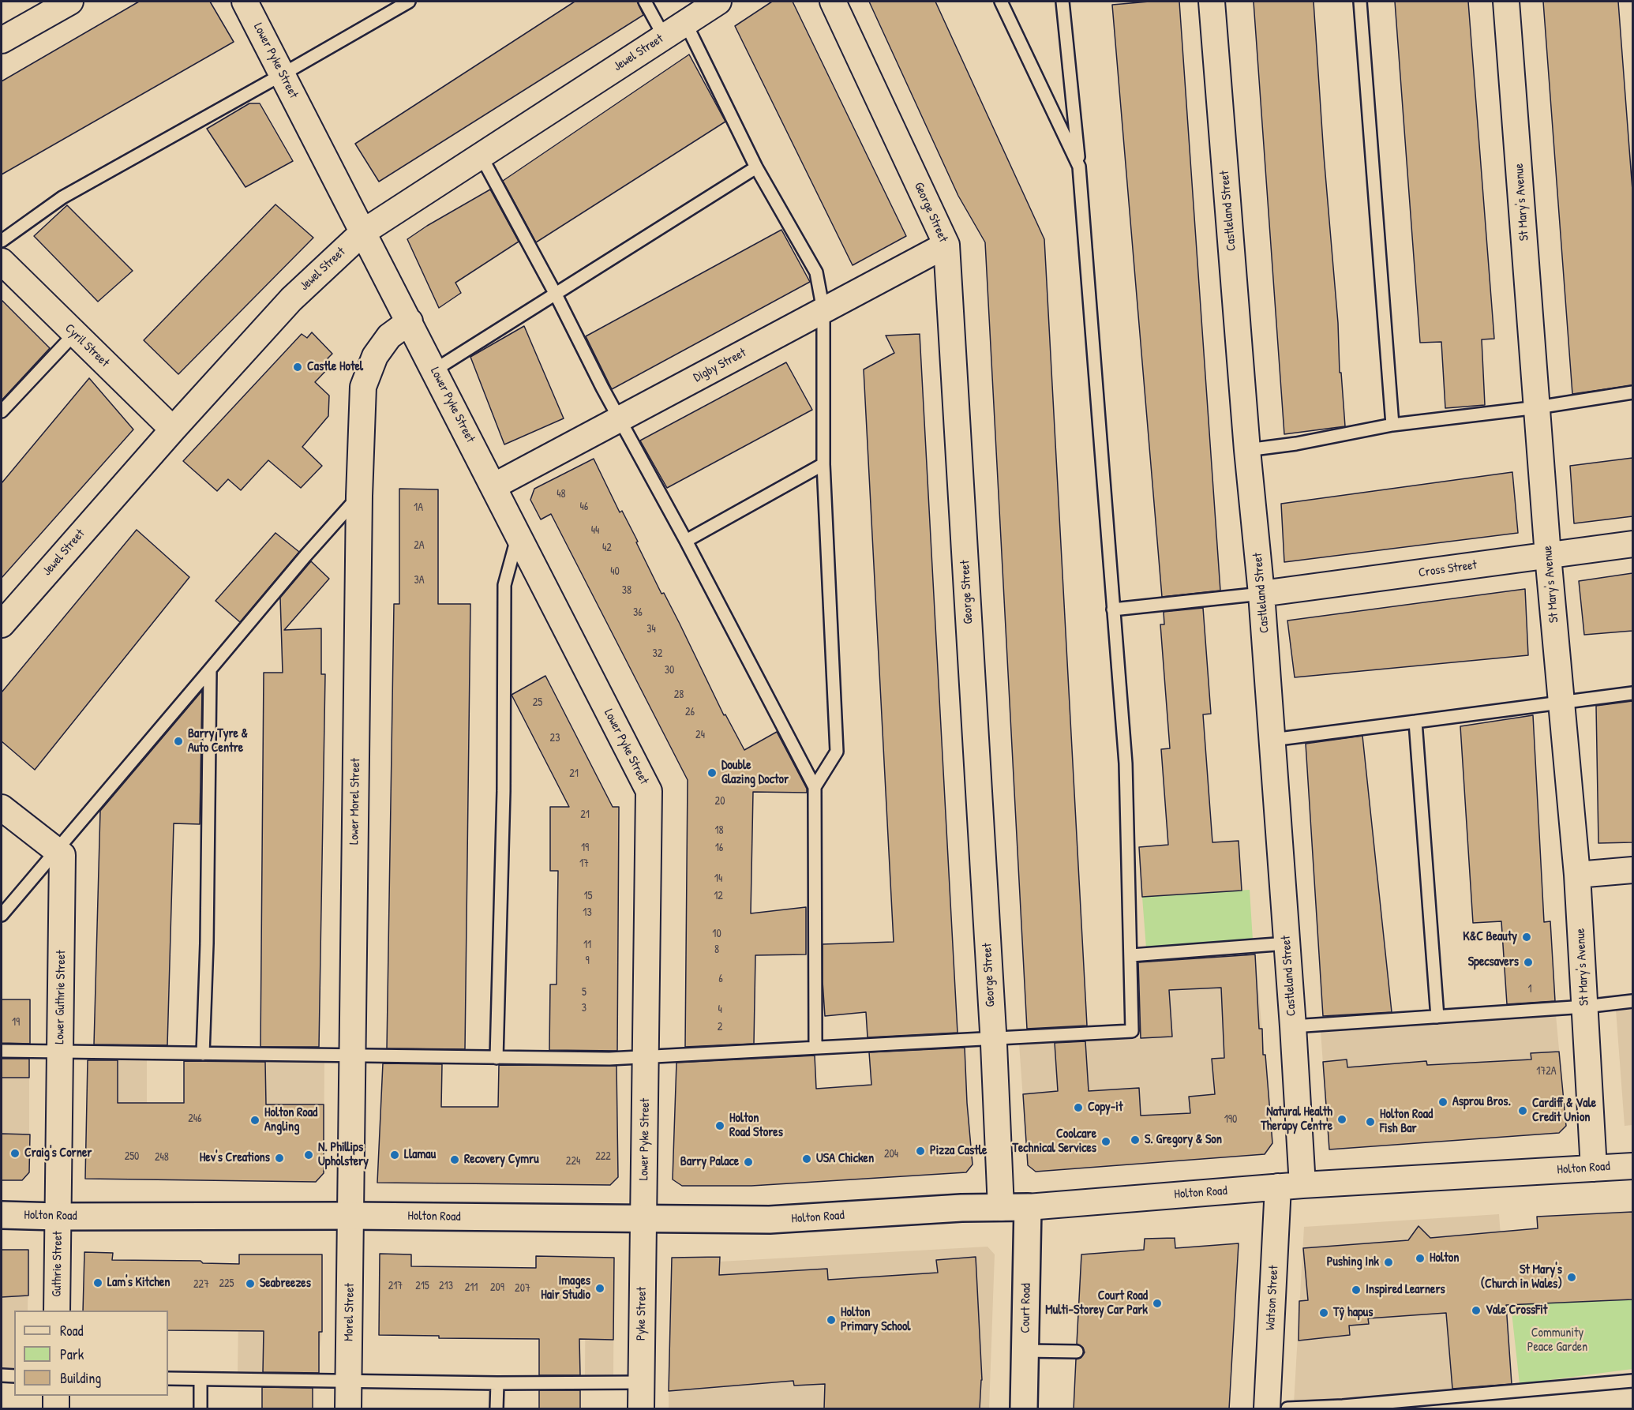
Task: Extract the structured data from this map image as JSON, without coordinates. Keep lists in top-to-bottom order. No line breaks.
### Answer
{"streets":{"street":["Jewel Street","Lower Pyke Street","St Mary's Avenue","Castleland Street","George Street","Cyril Street","Digby Street","Cross Street","Lower Morel Street","Lower Guthrie Street","Holton Road","Guthrie Street","Watson Street","Court Road","Morel Street","Pyke Street"]},"crossings":[["Jewel Street","Lower Pyke Street"],["Jewel Street","Cyril Street"],["Lower Pyke Street","Digby Street"],["Lower Pyke Street","Lower Morel Street"],["Lower Pyke Street","Holton Road"],["Lower Pyke Street","Pyke Street"],["St Mary's Avenue","Cross Street"],["St Mary's Avenue","Holton Road"],["Castleland Street","Cross Street"],["Castleland Street","Holton Road"],["Castleland Street","Watson Street"],["George Street","Digby Street"],["George Street","Holton Road"],["Lower Morel Street","Holton Road"],["Lower Morel Street","Morel Street"],["Lower Guthrie Street","Holton Road"],["Lower Guthrie Street","Guthrie Street"],["Holton Road","Guthrie Street"],["Holton Road","Watson Street"],["Holton Road","Court Road"],["Holton Road","Morel Street"],["Holton Road","Pyke Street"]],"parks":["Community Peace Garden"],"places":["Castle Hotel","Barry Tyre & Auto Centre","Double Glazing Doctor","K&C Beauty","Specsavers","Asprou Bros.","Copy-it","Cardiff & Vale Credit Union","Natural Health Therapy Centre","Holton Road Angling","Holton Road Fish Bar","Holton Road Stores","S. Gregory & Son","Coolcare Technical Services","Pizza Castle","Craig's Corner","N. Phillips Upholstery","Llamau","Hev's Creations","USA Chicken","Recovery Cymru","Barry Palace","Holton","Pushing Ink","St Mary's (Church in Wales)","Lam's Kitchen","Seabreezes","Images Hair Studio","Inspired Learners","Court Road Multi-Storey Car Park","Vale CrossFit","Tŷ hapus","Holton Primary School"],"house_numbers":["48","46","1A","44","2A","42","40","3A","38","36","34","32","30","28","25","26","24","23","21","20","21","18","19","16","17","14","15","12","13","10","11","8","9","6","1","5","3","4","19","2","172A","246","190","204","250","222","248","224","225","227","217","215","213","211","209","207"],"legend":["Road","Park","Building"]}
